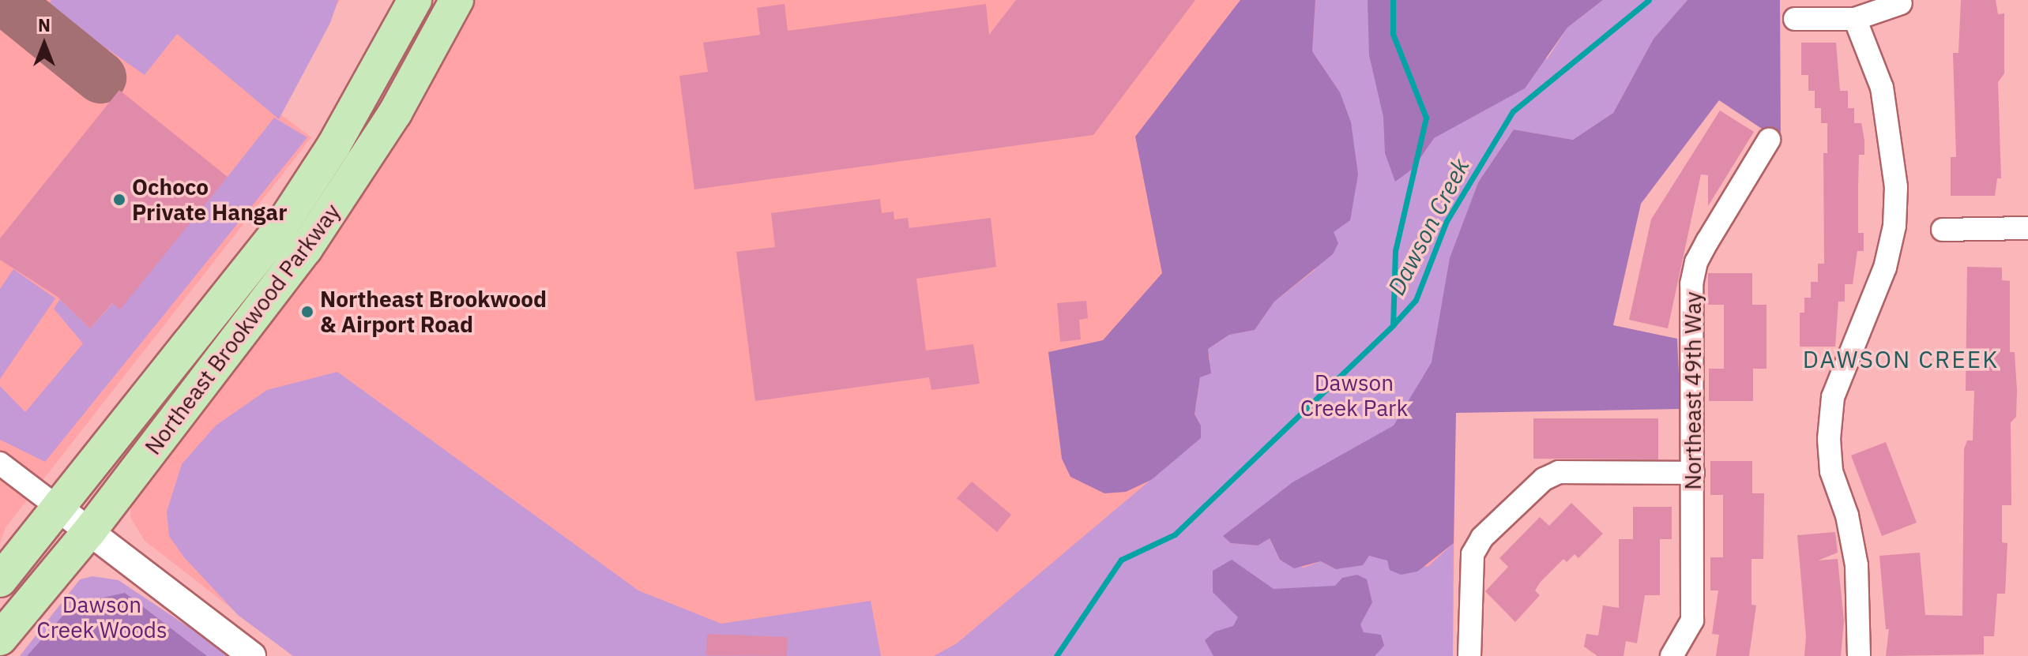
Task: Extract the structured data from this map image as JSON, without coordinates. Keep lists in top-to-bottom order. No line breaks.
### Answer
{"streets":{"main road":["Northeast Brookwood Parkway"],"street":["Northeast 49th Way"]},"districts":["DAWSON CREEK"],"water":["Dawson Creek"],"parks":["Dawson Creek Park","Dawson Creek Woods"],"places":["Ochoco Private Hangar","Northeast Brookwood & Airport Road"],"north":"top"}
